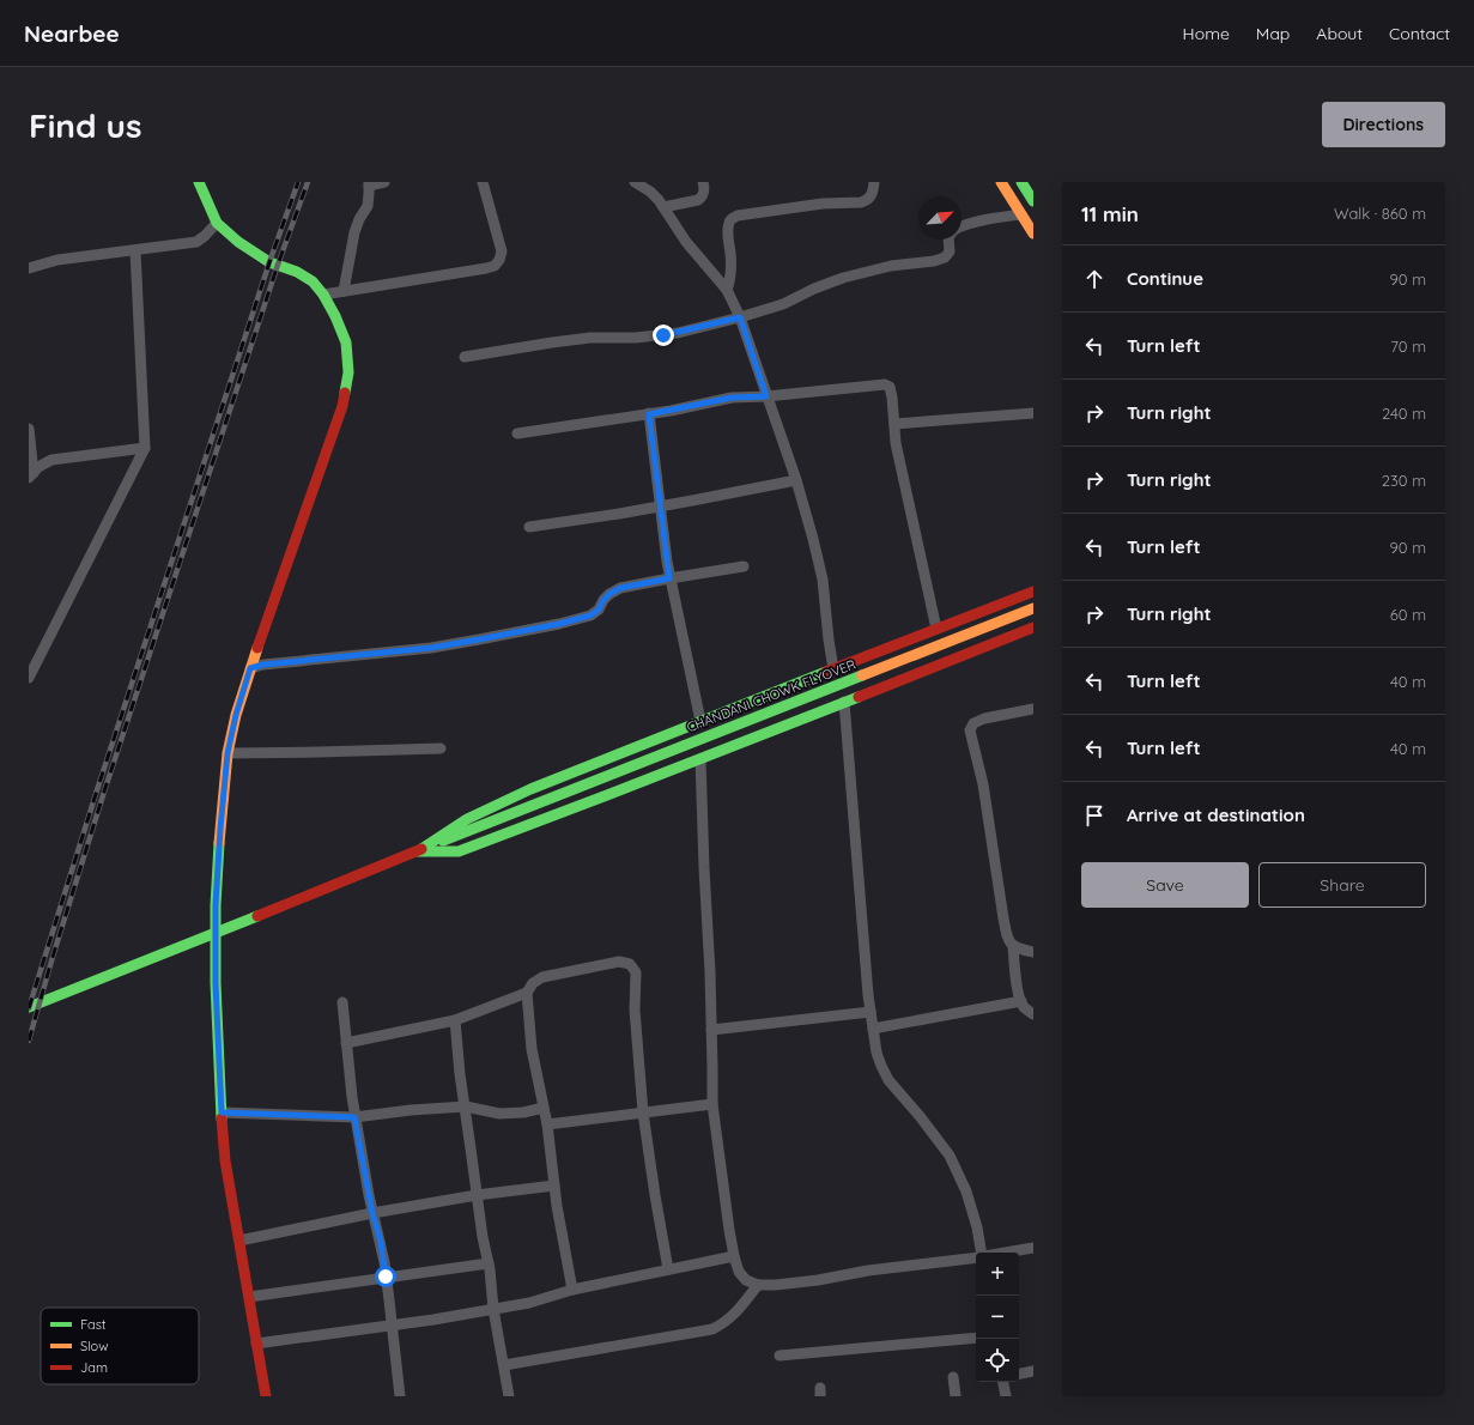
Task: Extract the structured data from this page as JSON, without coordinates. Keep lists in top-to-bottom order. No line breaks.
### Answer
{"streets":{"main road":["CHANDANI CHOWK FLYOVER"]},"legend":["Fast","Slow","Jam"],"north":"top right","page":{"header":"Nearbee","nav":["Home","Map","About","Contact"],"buttons":["Directions",["Save","Share"]],"title":"Find us","heading":["11 min","Walk · 860 m"],"list":[["Continue","90 m"],["Turn left","70 m"],["Turn right","240 m"],["Turn right","230 m"],["Turn left","90 m"],["Turn right","60 m"],["Turn left","40 m"],["Turn left","40 m"],"Arrive at destination"],"map_buttons":["+","−"]}}
